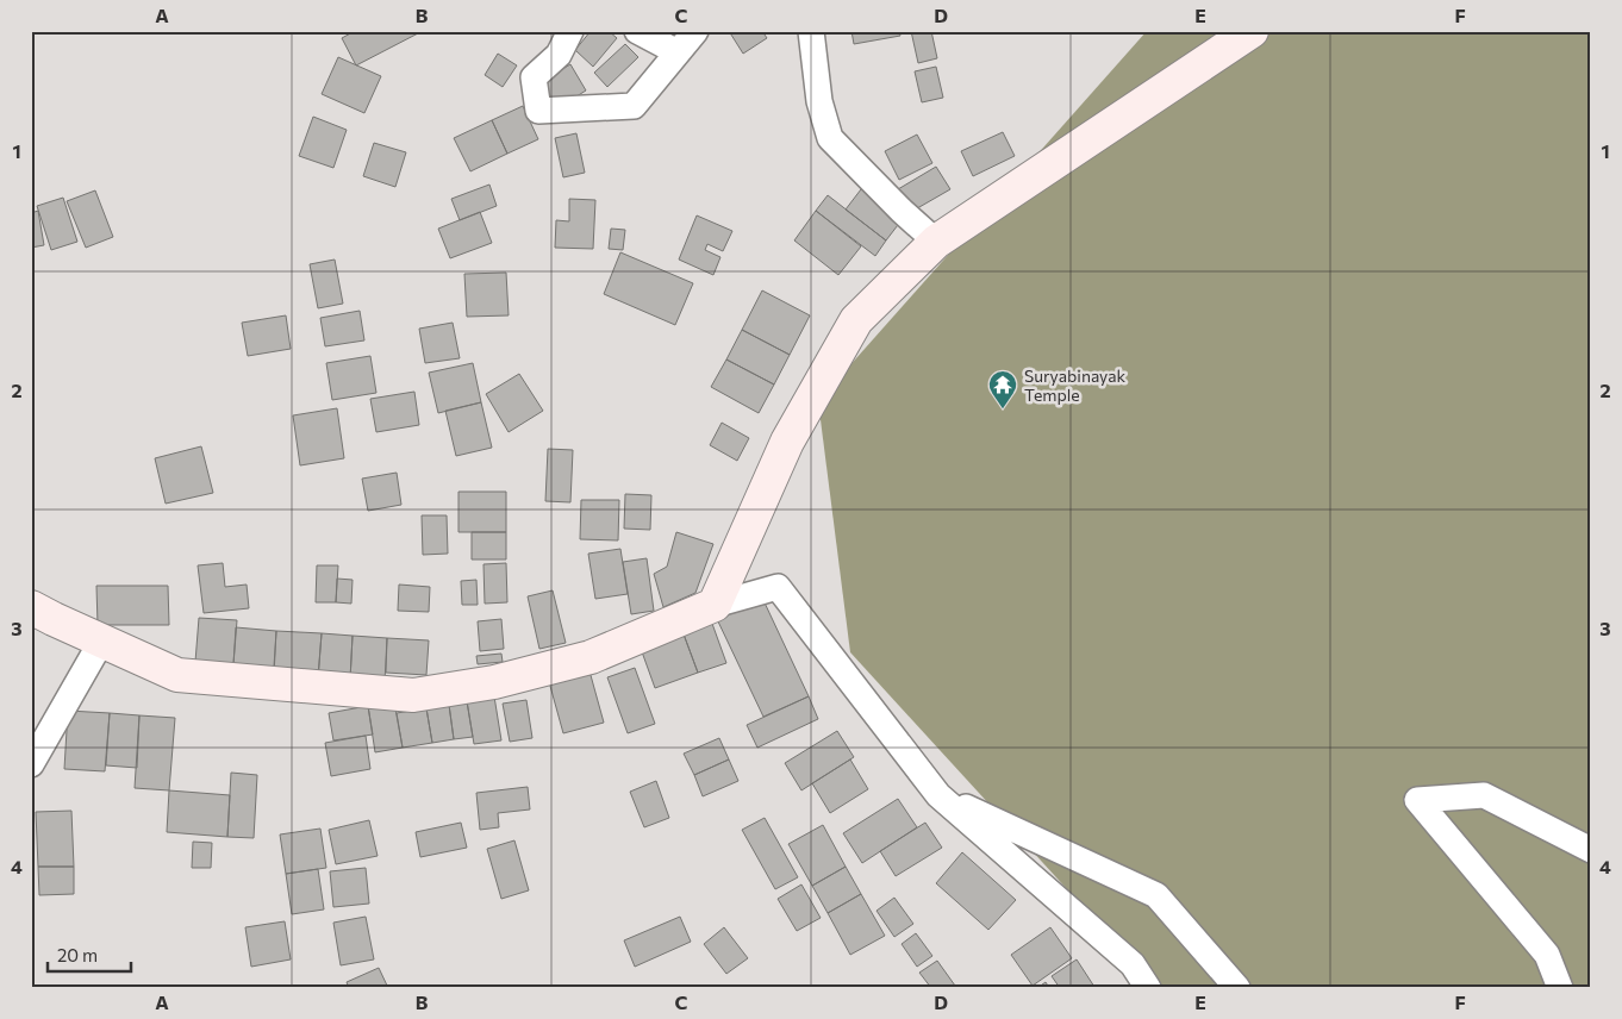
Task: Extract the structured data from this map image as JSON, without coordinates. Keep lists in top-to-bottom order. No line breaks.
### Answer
{"places":{"temple":["Suryabinayak Temple"]},"scale_bar":"20 m","grid":{"columns":["A","B","C","D","E","F"],"rows":["1","2","3","4"]}}
